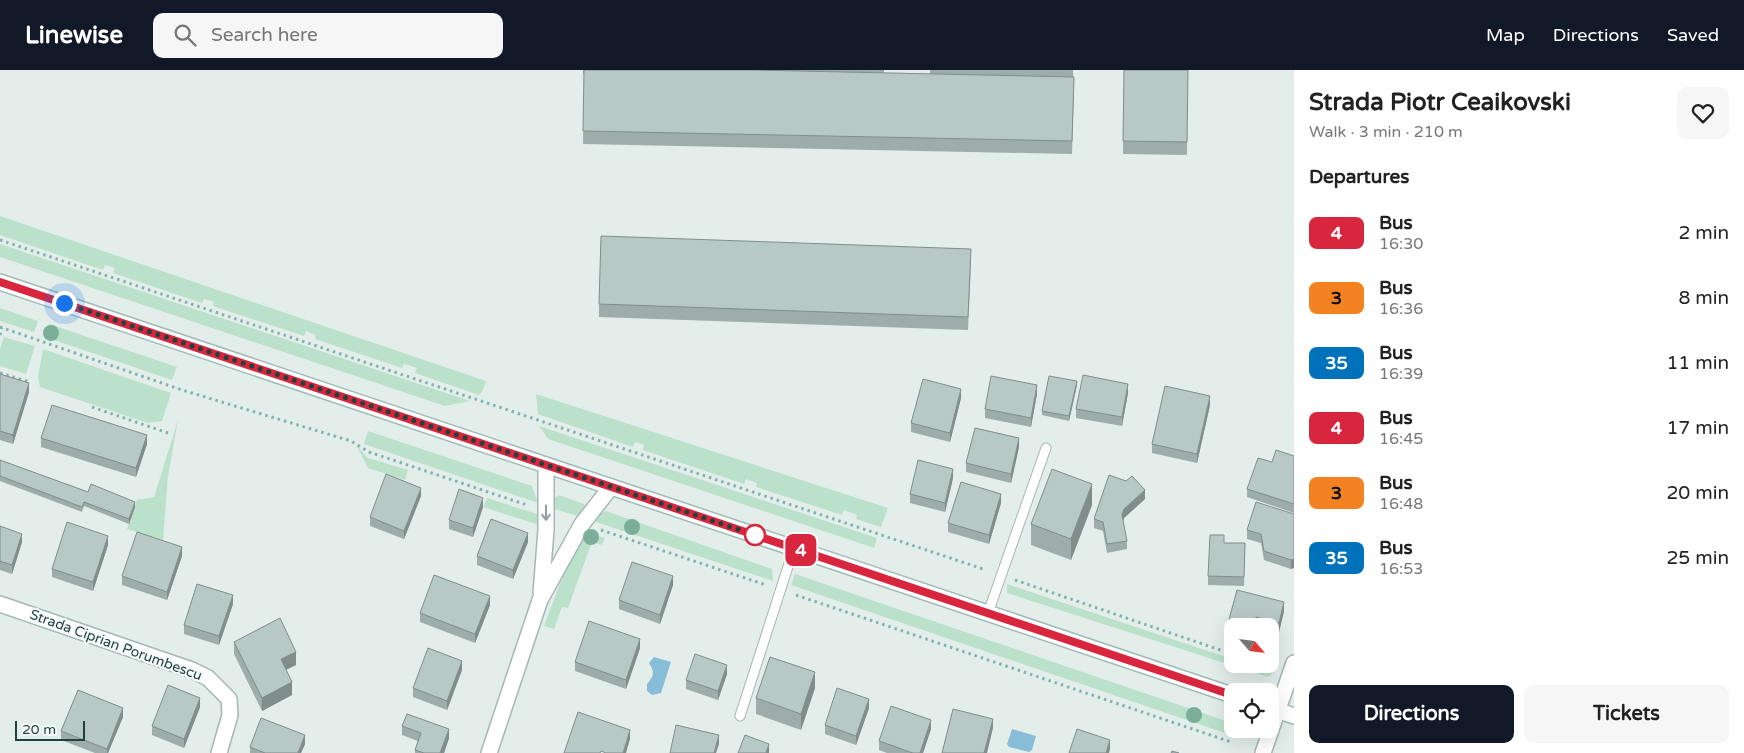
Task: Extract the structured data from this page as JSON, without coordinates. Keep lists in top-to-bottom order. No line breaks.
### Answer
{"streets":{"main road":["Strada Ciprian Porumbescu"]},"lines":["bus line 4"],"scale_bar":"20 m","north":"bottom right","page":{"header":"Linewise","search":"Search here","nav":["Map","Directions","Saved"],"on_map":"4","heading":[["Strada Piotr Ceaikovski","Walk · 3 min · 210 m"],"Departures"],"list":[{"mark":"4","name":"Bus","note":"16:30","value":"2 min"},{"mark":"3","name":"Bus","note":"16:36","value":"8 min"},{"mark":"35","name":"Bus","note":"16:39","value":"11 min"},{"mark":"4","name":"Bus","note":"16:45","value":"17 min"},{"mark":"3","name":"Bus","note":"16:48","value":"20 min"},{"mark":"35","name":"Bus","note":"16:53","value":"25 min"}],"buttons":["Directions","Tickets"],"scale":"20 m"}}
